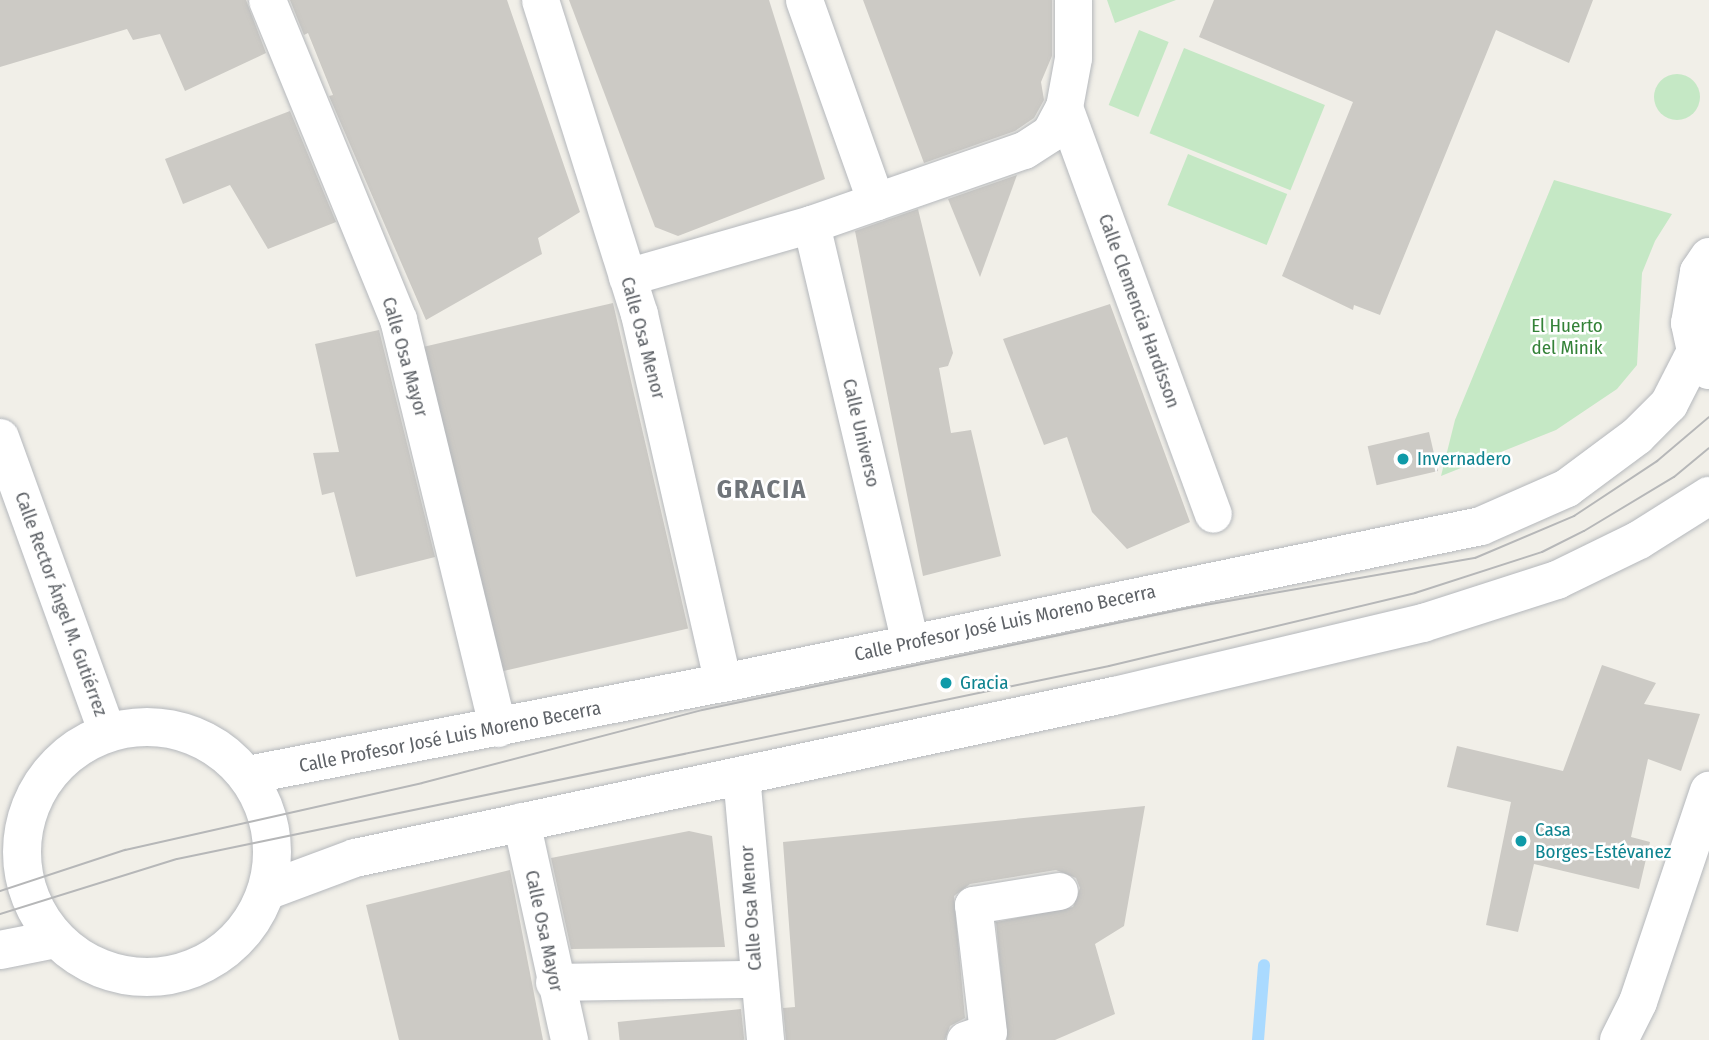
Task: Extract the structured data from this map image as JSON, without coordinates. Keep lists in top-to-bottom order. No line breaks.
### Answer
{"streets":{"street":["Calle Clemencia Hardisson","Calle Osa Menor","Calle Osa Mayor","Calle Universo","Calle Rector Ángel M. Gutiérrez","Calle Profesor José Luis Moreno Becerra"]},"crossings":[["Calle Osa Menor","Calle Profesor José Luis Moreno Becerra"],["Calle Osa Mayor","Calle Profesor José Luis Moreno Becerra"],["Calle Universo","Calle Profesor José Luis Moreno Becerra"]],"districts":["GRACIA"],"parks":["El Huerto del Minik"],"places":["Invernadero","Gracia","Casa Borges-Estévanez"]}
